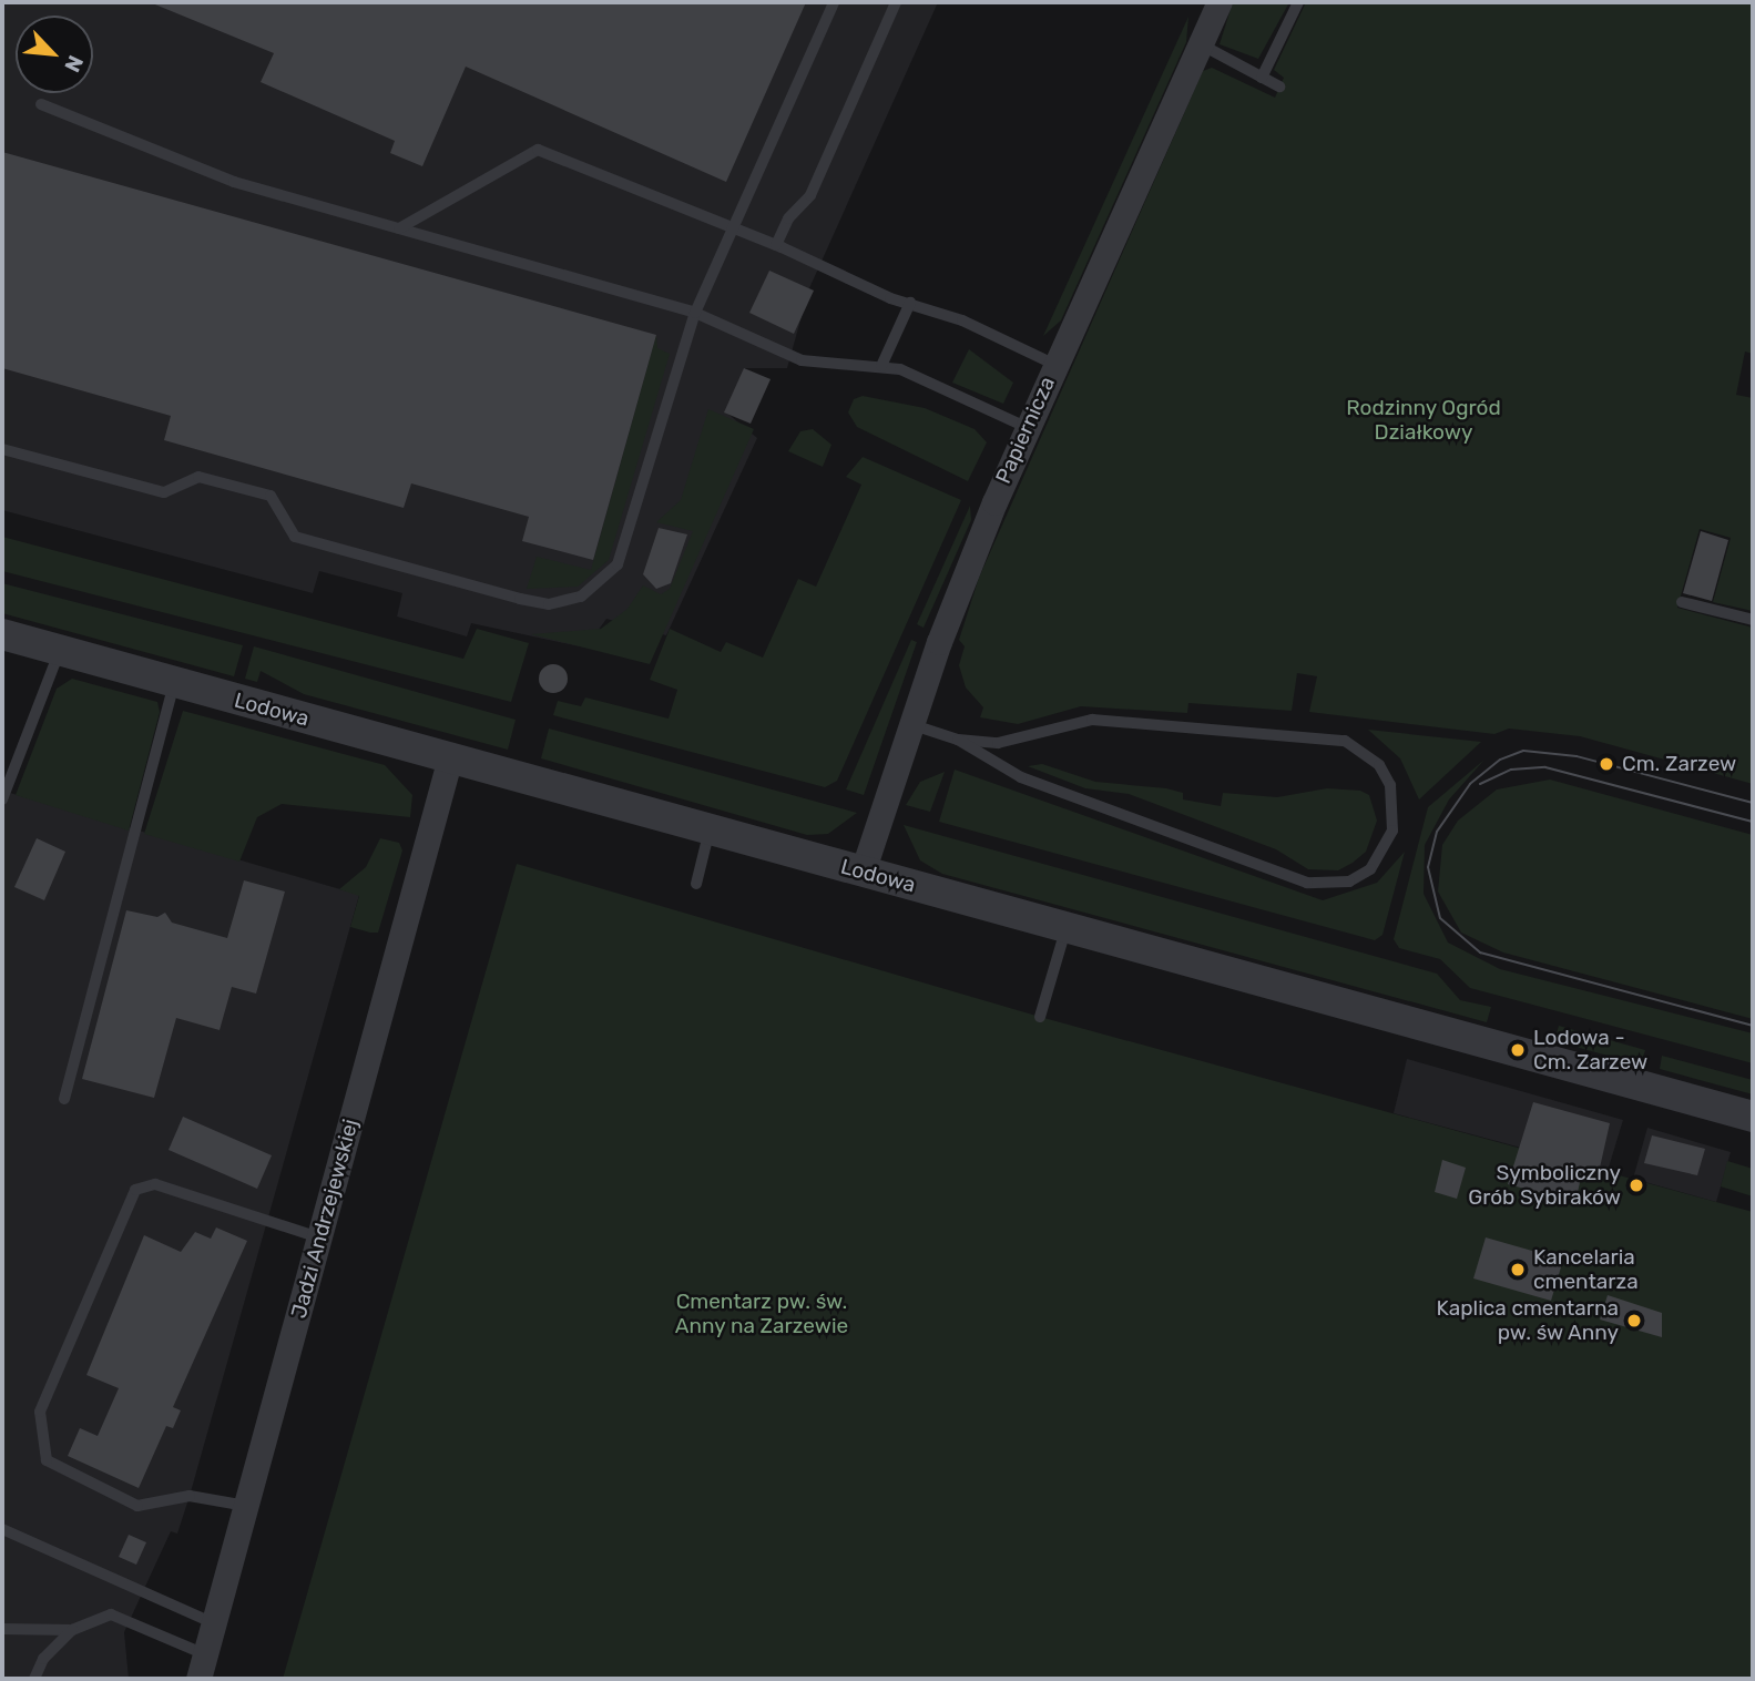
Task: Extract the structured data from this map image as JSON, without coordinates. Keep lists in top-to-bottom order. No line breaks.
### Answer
{"streets":{"street":["Papiernicza","Lodowa","Jadzi Andrzejewskiej"]},"crossings":[["Papiernicza","Lodowa"],["Lodowa","Jadzi Andrzejewskiej"]],"parks":["Rodzinny Ogród Działkowy","Cmentarz pw. św. Anny na Zarzewie"],"places":["Cm. Zarzew","Lodowa - Cm. Zarzew","Symboliczny Grób Sybiraków","Kancelaria cmentarza","Kaplica cmentarna pw. św Anny"],"north":"bottom right"}
